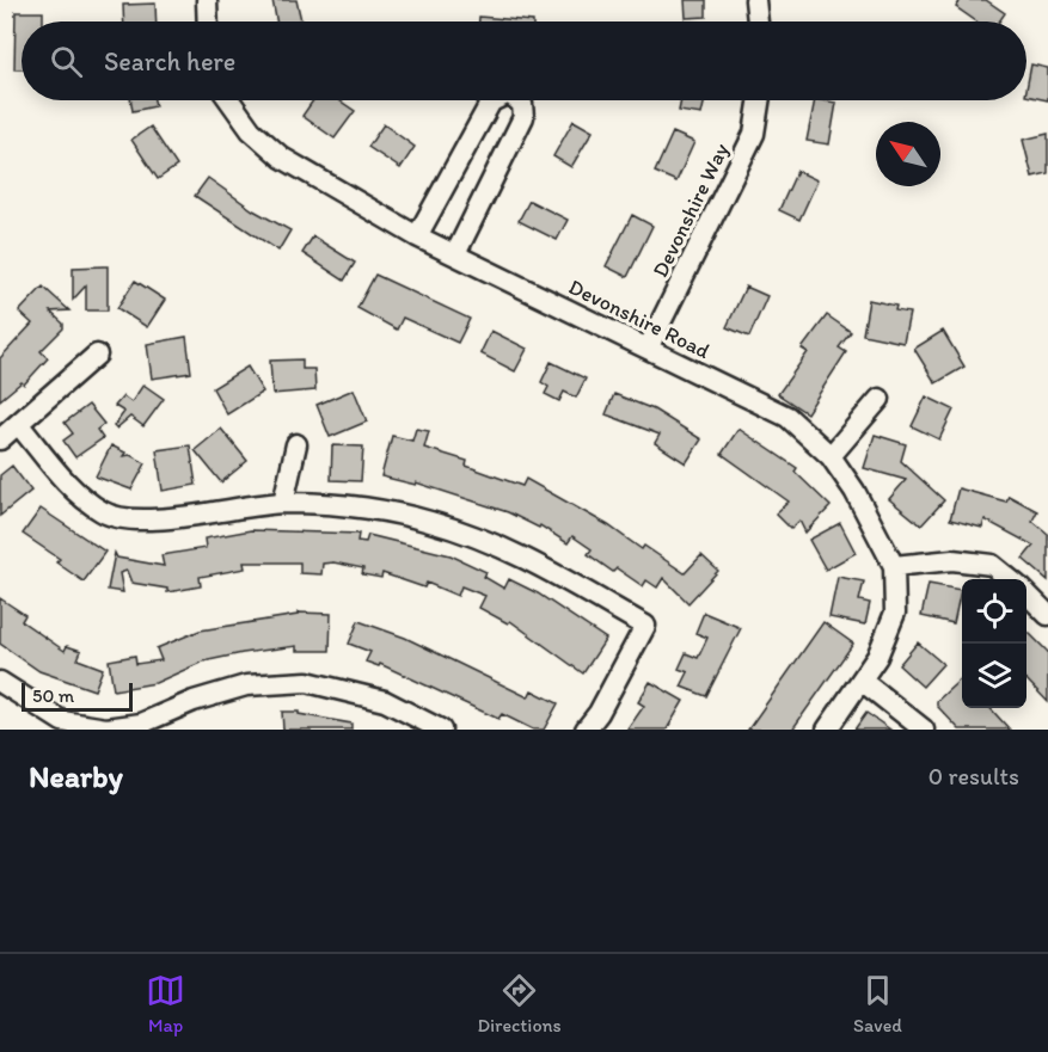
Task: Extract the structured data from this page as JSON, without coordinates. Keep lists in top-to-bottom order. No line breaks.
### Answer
{"streets":{"street":["Devonshire Way","Devonshire Road"]},"crossings":[["Devonshire Way","Devonshire Road"]],"scale_bar":"50 m","north":"top left","page":{"search":"Search here","scale":"50 m","heading":["Nearby","0 results"],"nav":["Map","Directions","Saved"]}}
